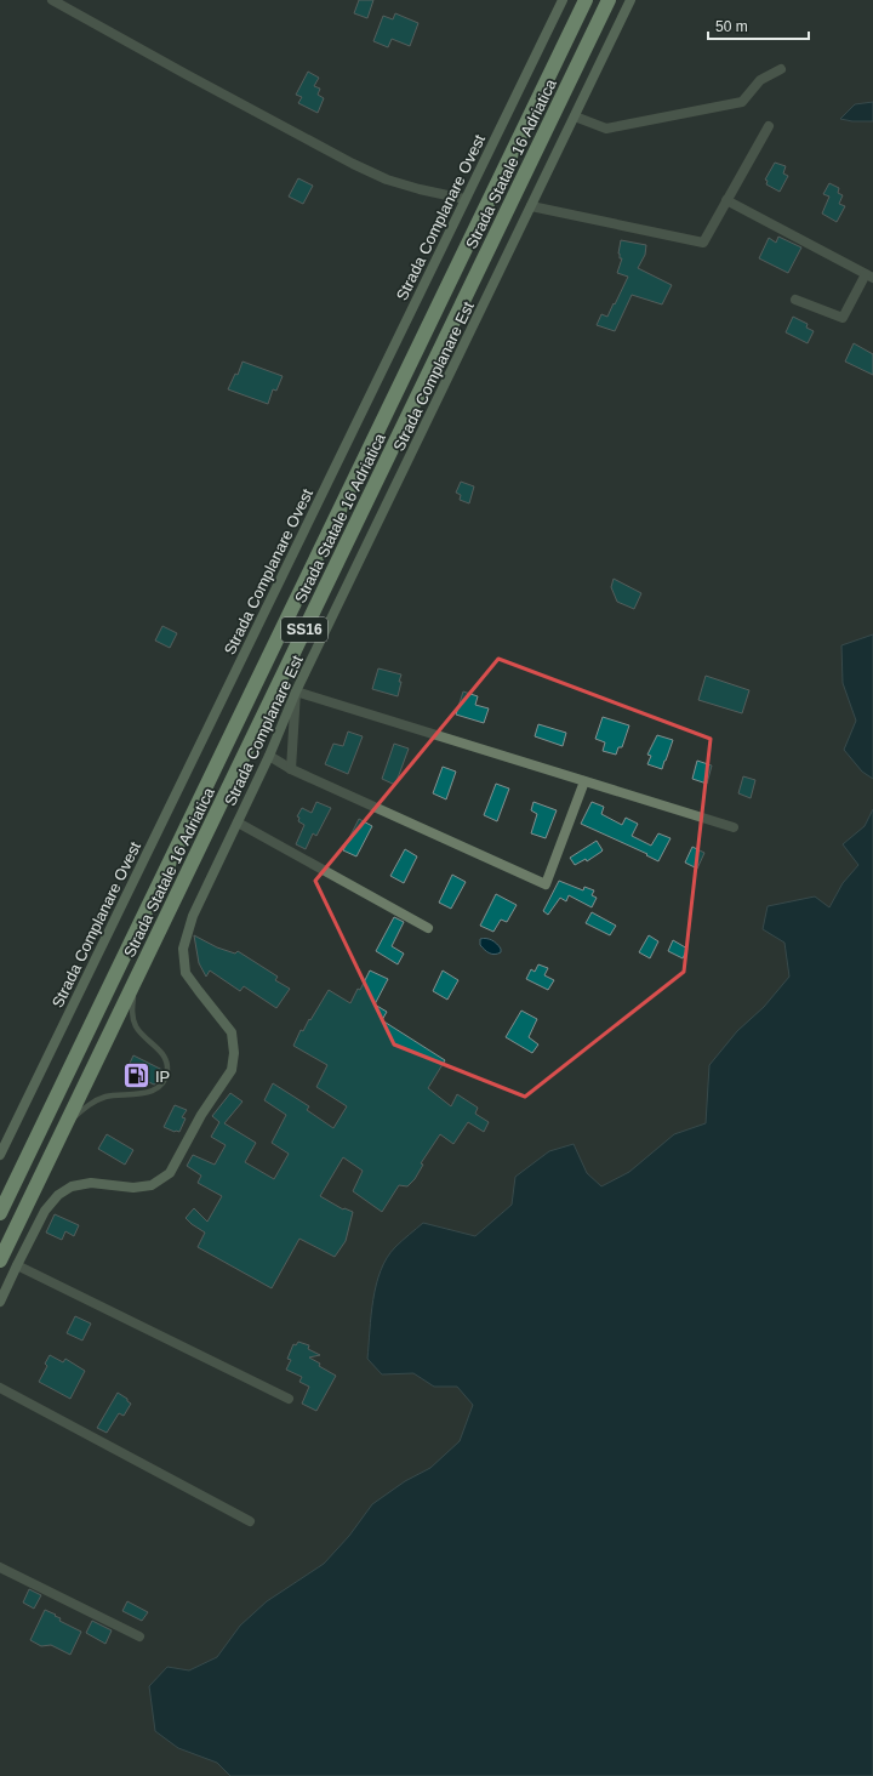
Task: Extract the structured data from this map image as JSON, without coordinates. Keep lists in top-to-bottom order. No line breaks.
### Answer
{"streets":{"highway":["Strada Statale 16 Adriatica","SS16"],"street":["Strada Complanare Ovest","Strada Complanare Est"]},"places":{"fuel station":["IP"]},"scale_bar":"50 m"}
